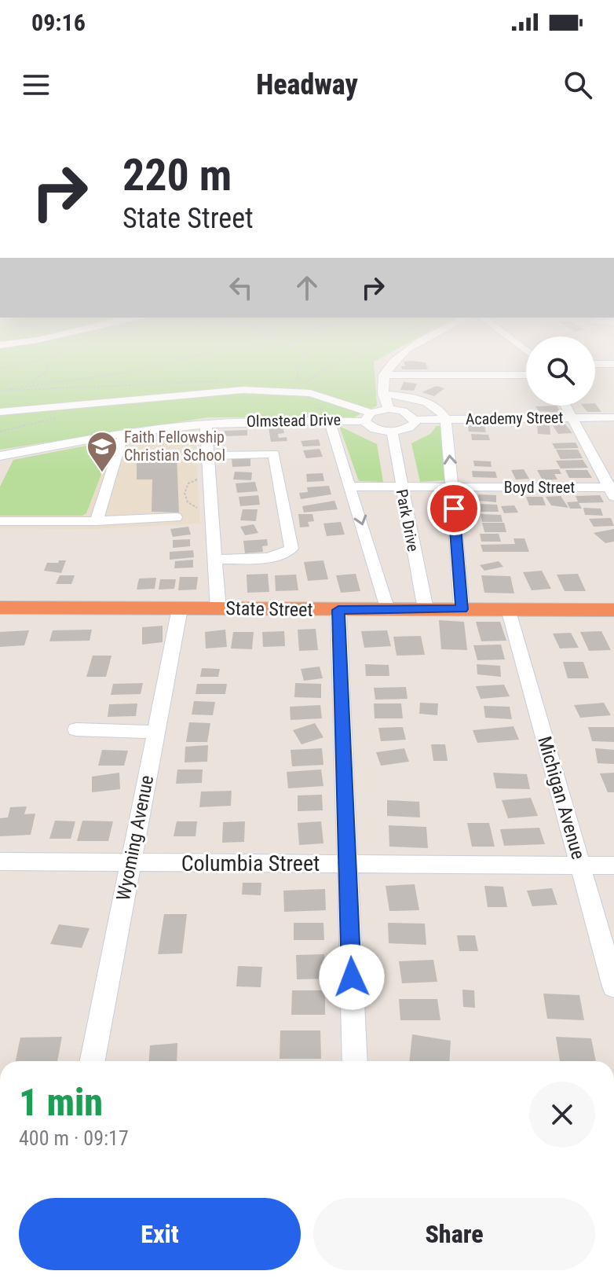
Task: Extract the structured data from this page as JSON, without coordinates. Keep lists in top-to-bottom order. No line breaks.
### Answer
{"streets":{"highway":["State Street"],"street":["Academy Street","Olmstead Drive","Boyd Street","Park Drive","Michigan Avenue","Wyoming Avenue","Columbia Street"]},"crossings":[["Boyd Street","Park Drive"],["Park Drive","State Street"],["State Street","Michigan Avenue"],["State Street","Wyoming Avenue"],["Michigan Avenue","Columbia Street"],["Wyoming Avenue","Columbia Street"]],"places":{"school or university":["Faith Fellowship Christian School"]},"page":{"status":"09:16","header":"Headway","turn":["220 m","State Street"],"heading":["1 min","400 m · 09:17"],"buttons":["Exit","Share"]}}
